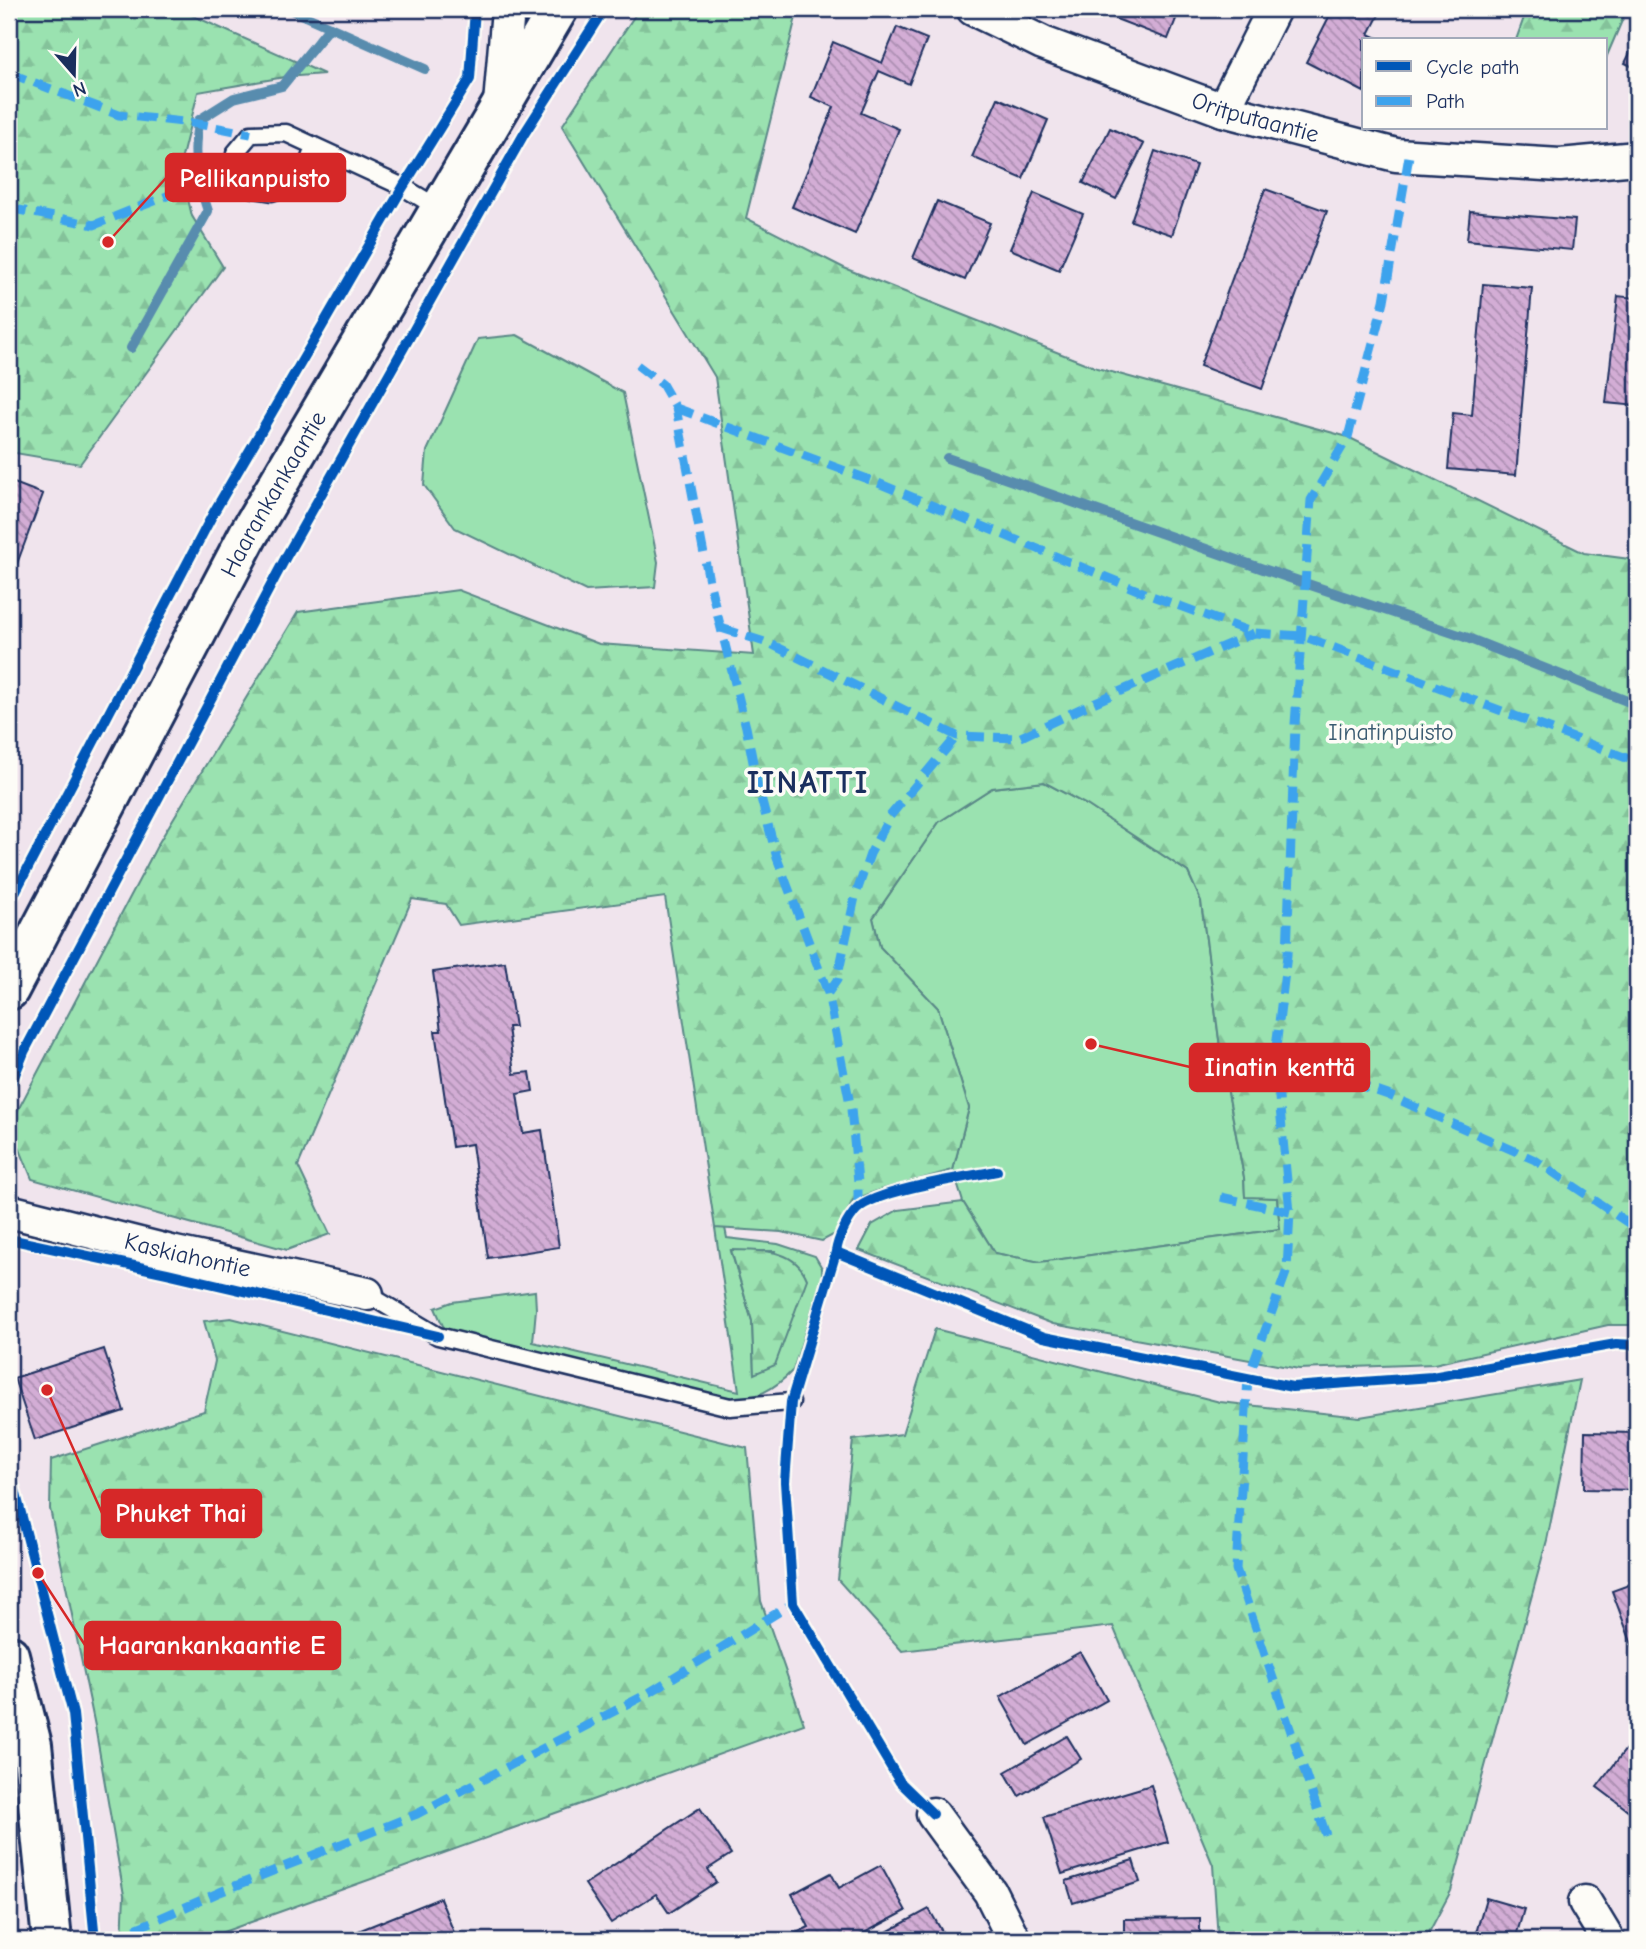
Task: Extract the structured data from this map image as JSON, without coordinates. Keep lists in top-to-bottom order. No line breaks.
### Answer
{"streets":{"street":["Oritputaantie","Haarankankaantie","Kaskiahontie"]},"districts":["IINATTI"],"parks":["Iinatinpuisto"],"places":["Pellikanpuisto","Iinatin kenttä","Phuket Thai","Haarankankaantie E"],"legend":["Cycle path","Path"],"north":"bottom"}
